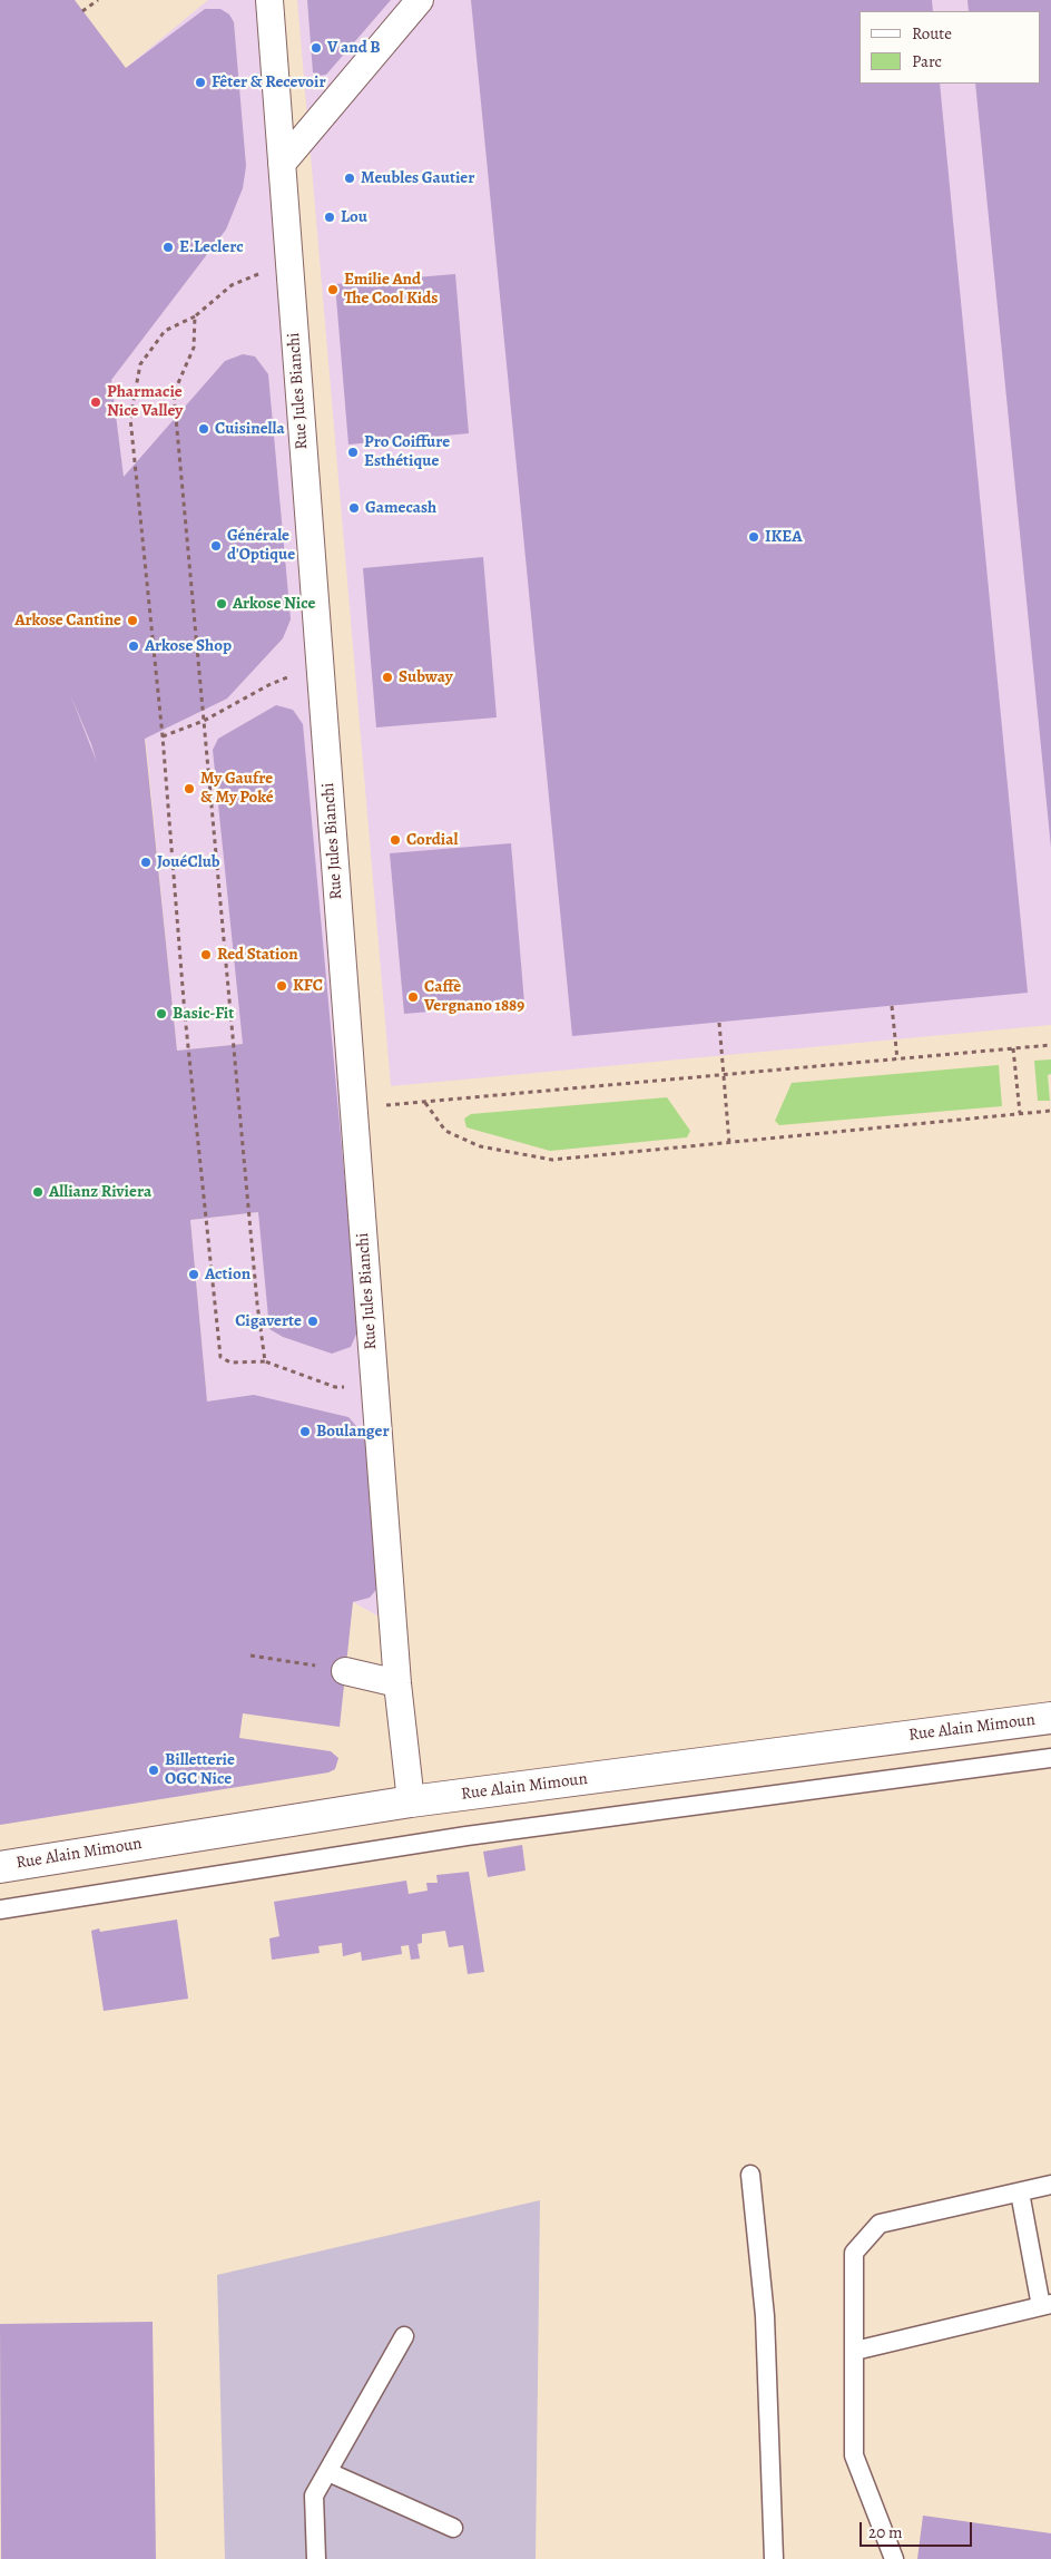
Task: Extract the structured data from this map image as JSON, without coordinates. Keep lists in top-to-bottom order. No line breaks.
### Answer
{"streets":{"street":["Rue Jules Bianchi","Rue Alain Mimoun"]},"crossings":[["Rue Jules Bianchi","Rue Alain Mimoun"]],"places":["V and B","Fêter & Recevoir","Meubles Gautier","Lou","E.Leclerc","Emilie And The Cool Kids","Pharmacie Nice Valley","Cuisinella","Pro Coiffure Esthétique","Gamecash","IKEA","Générale d'Optique","Arkose Nice","Arkose Cantine","Arkose Shop","Subway","My Gaufre & My Poké","Cordial","JouéClub","Red Station","KFC","Caffè Vergnano 1889","Basic-Fit","Allianz Riviera","Action","Cigaverte","Boulanger","Billetterie OGC Nice"],"legend":["Route","Parc"],"scale_bar":"20 m"}
